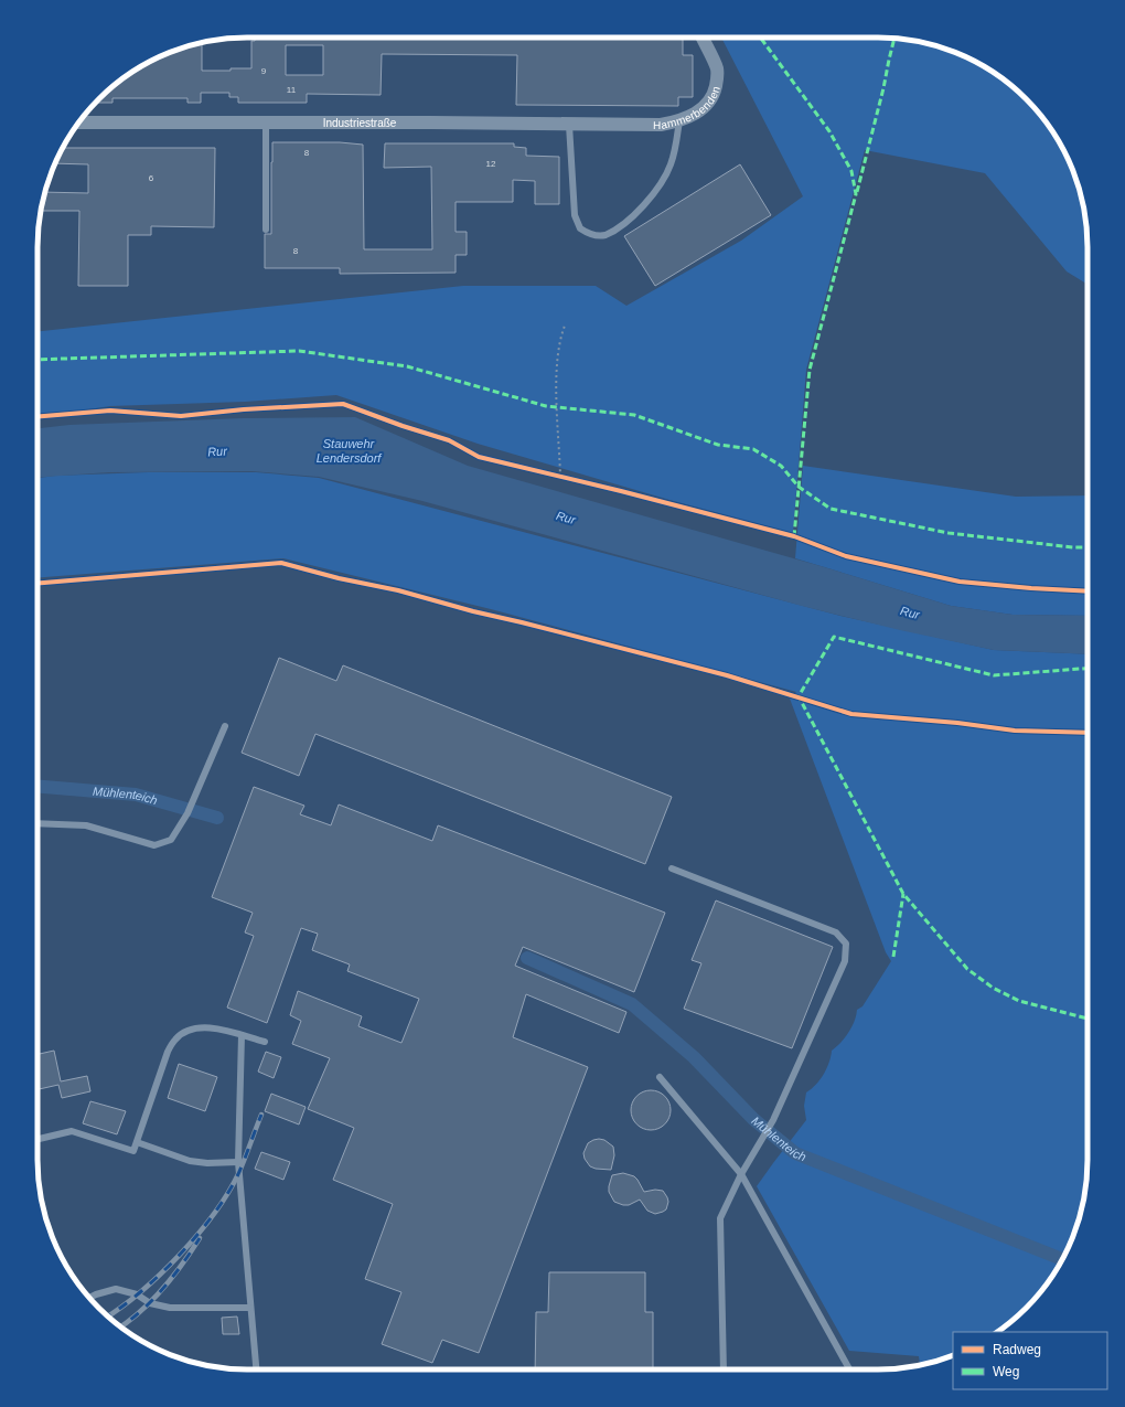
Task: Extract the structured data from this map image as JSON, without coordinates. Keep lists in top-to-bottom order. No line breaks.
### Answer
{"streets":{"street":["Hammerbenden","Industriestraße"]},"crossings":[["Hammerbenden","Industriestraße"]],"water":["Stauwehr Lendersdorf","Rur","Mühlenteich"],"house_numbers":["9","11","8","12","6","8"],"legend":["Radweg","Weg"]}
